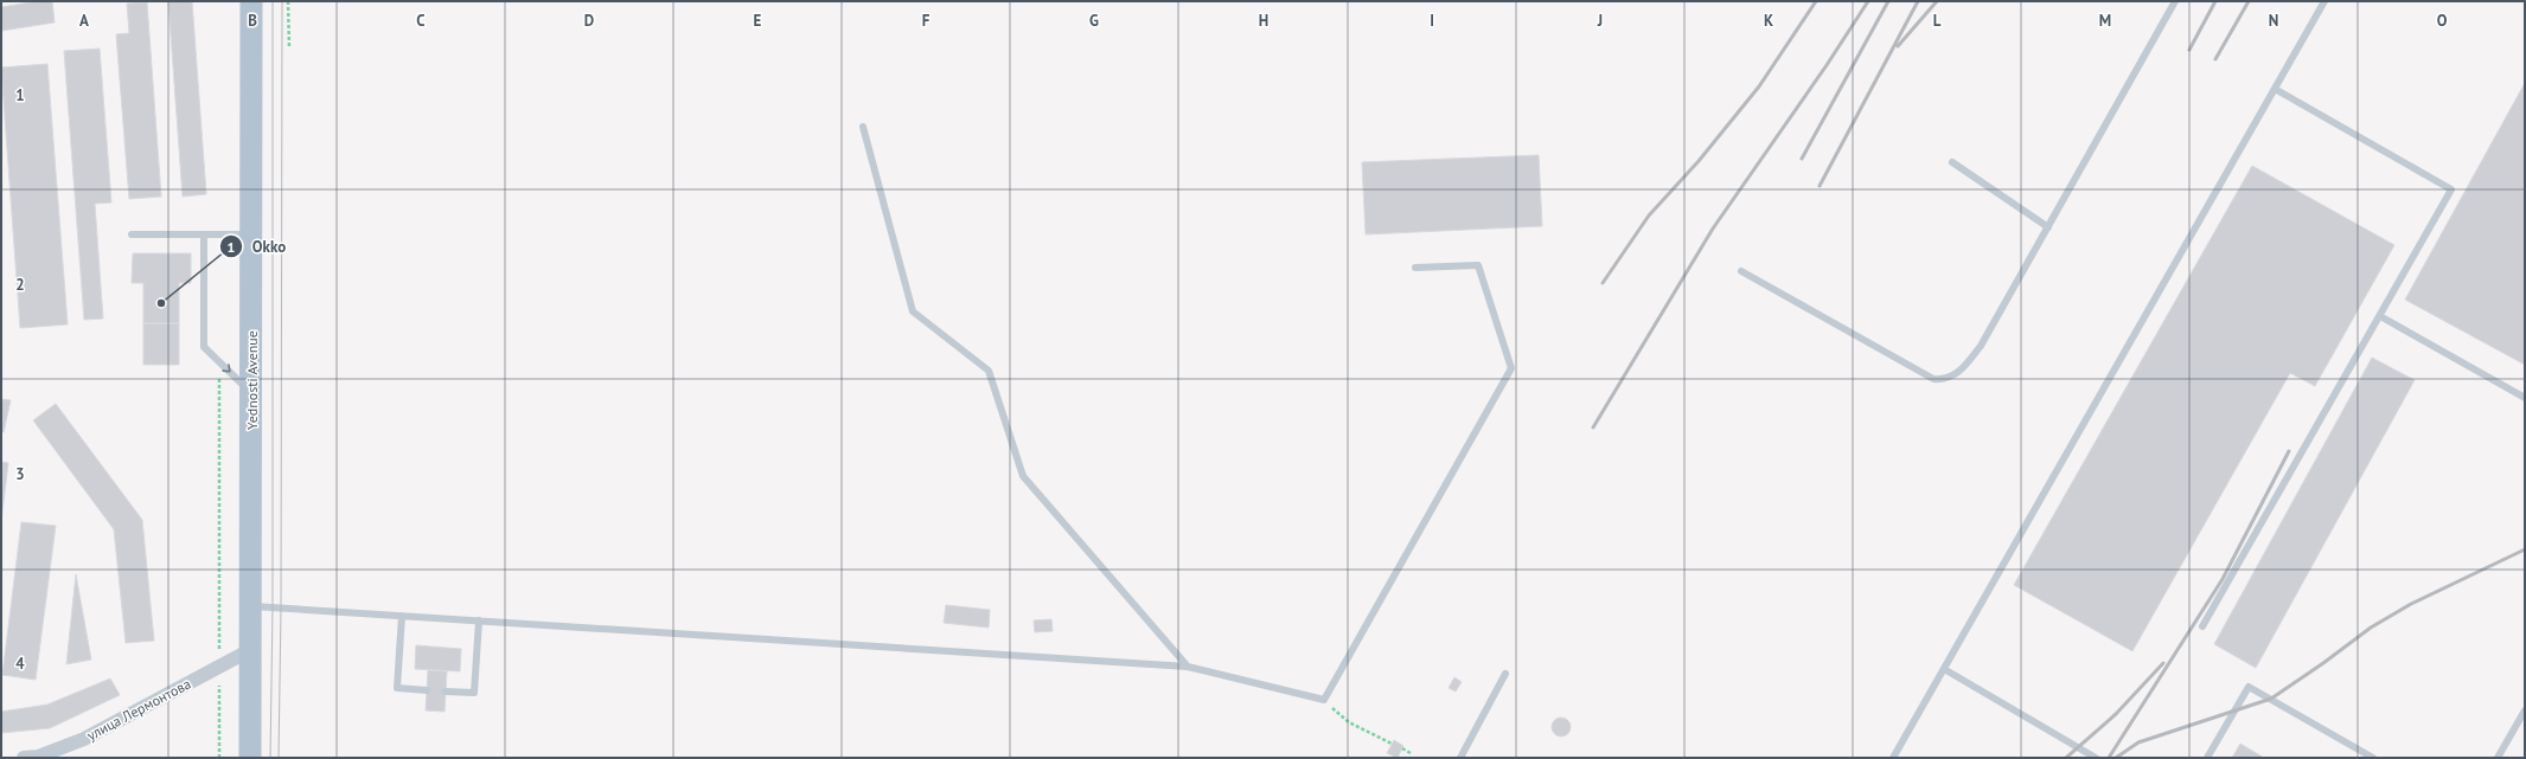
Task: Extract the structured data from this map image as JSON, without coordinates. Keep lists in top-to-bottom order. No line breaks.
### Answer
{"streets":{"main road":["Yednosti Avenue"],"street":["улица Лермонтова"]},"crossings":[["Yednosti Avenue","улица Лермонтова"]],"places":["Okko"],"grid":{"columns":["A","B","C","D","E","F","G","H","I","J","K","L","M","N","O"],"rows":["1","2","3","4"]}}
